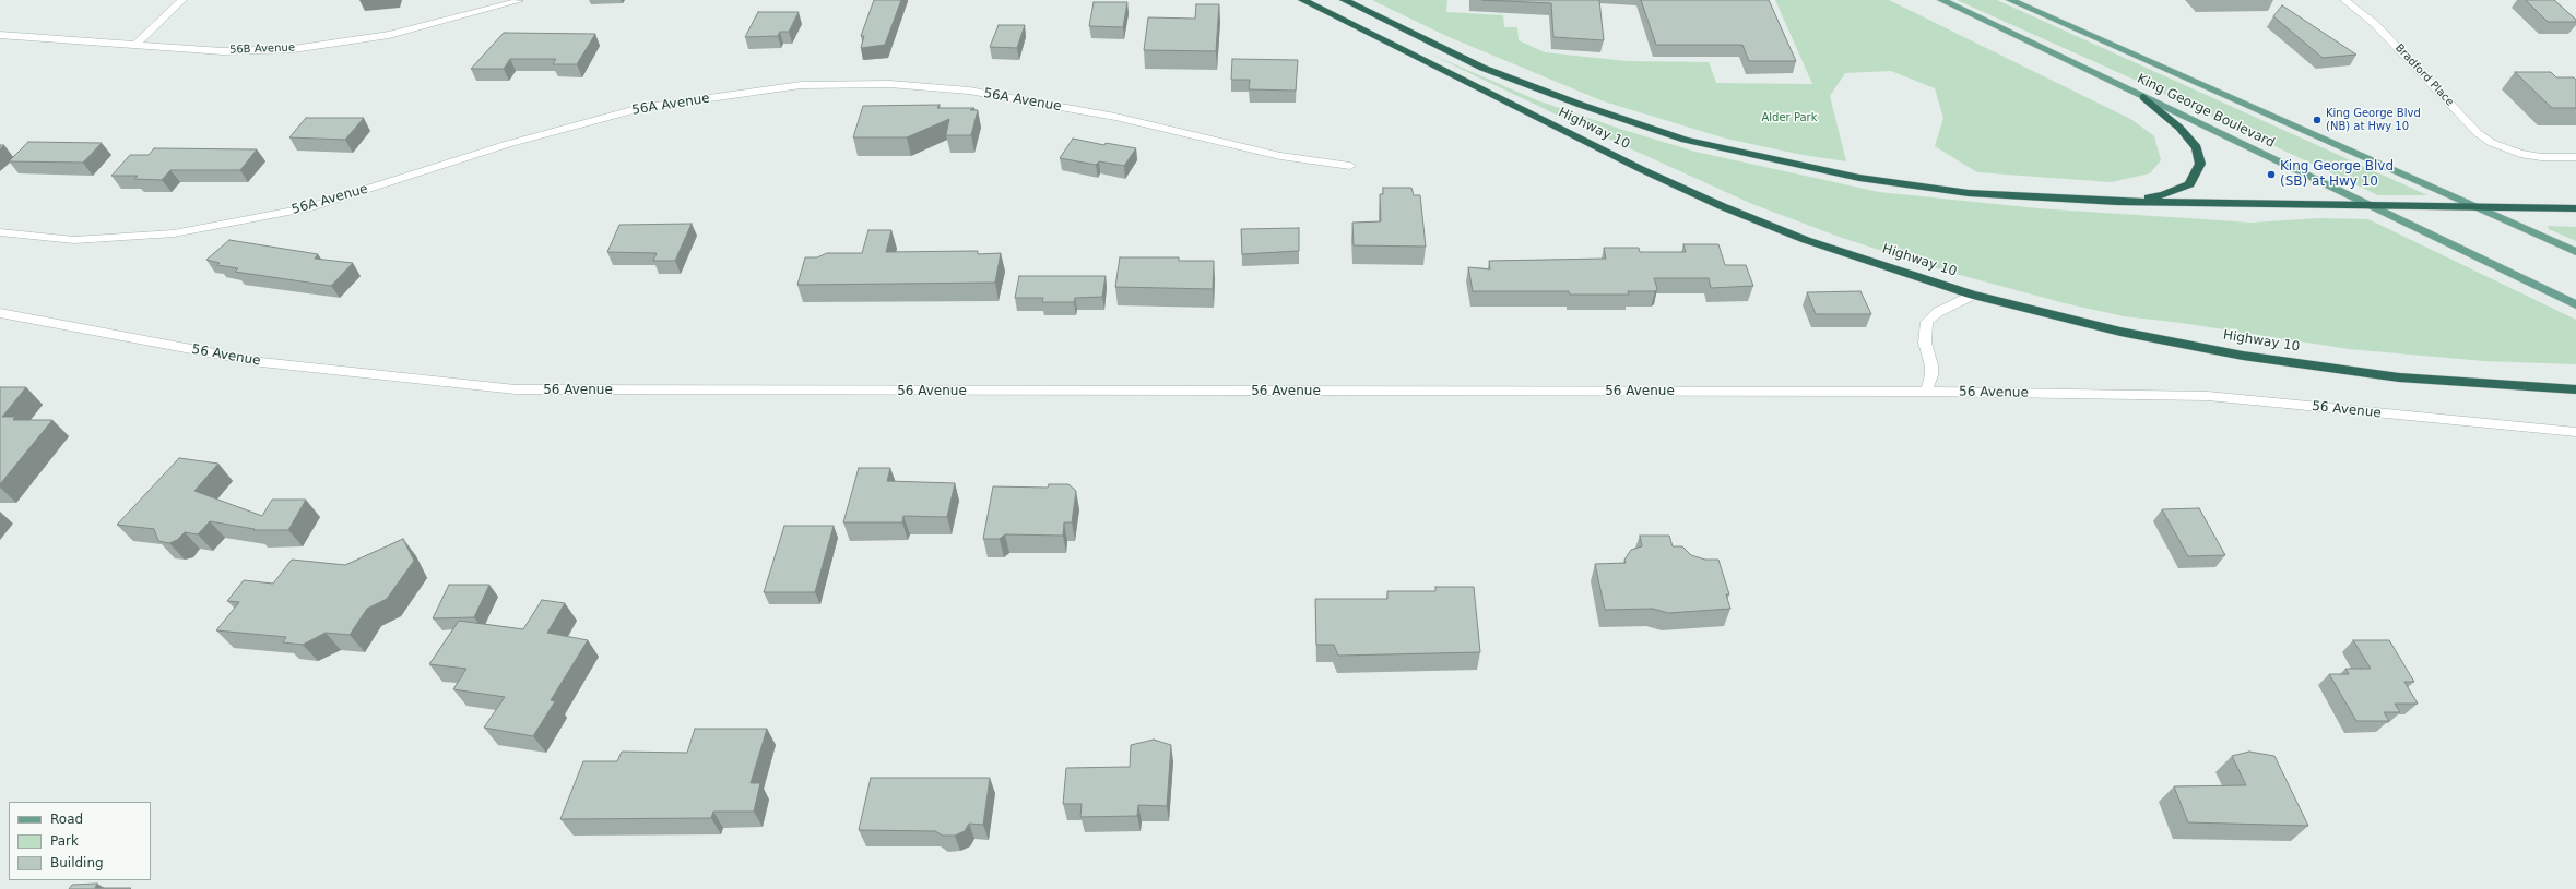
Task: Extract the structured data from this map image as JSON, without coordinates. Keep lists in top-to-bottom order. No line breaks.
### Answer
{"streets":{"highway":["Highway 10"],"main road":["King George Boulevard"],"street":["56B Avenue","Bradford Place","56A Avenue","56 Avenue"]},"crossings":[["King George Boulevard","Highway 10"]],"parks":["Alder Park"],"places":["King George Blvd (NB) at Hwy 10","King George Blvd (SB) at Hwy 10"],"legend":["Road","Park","Building"]}
